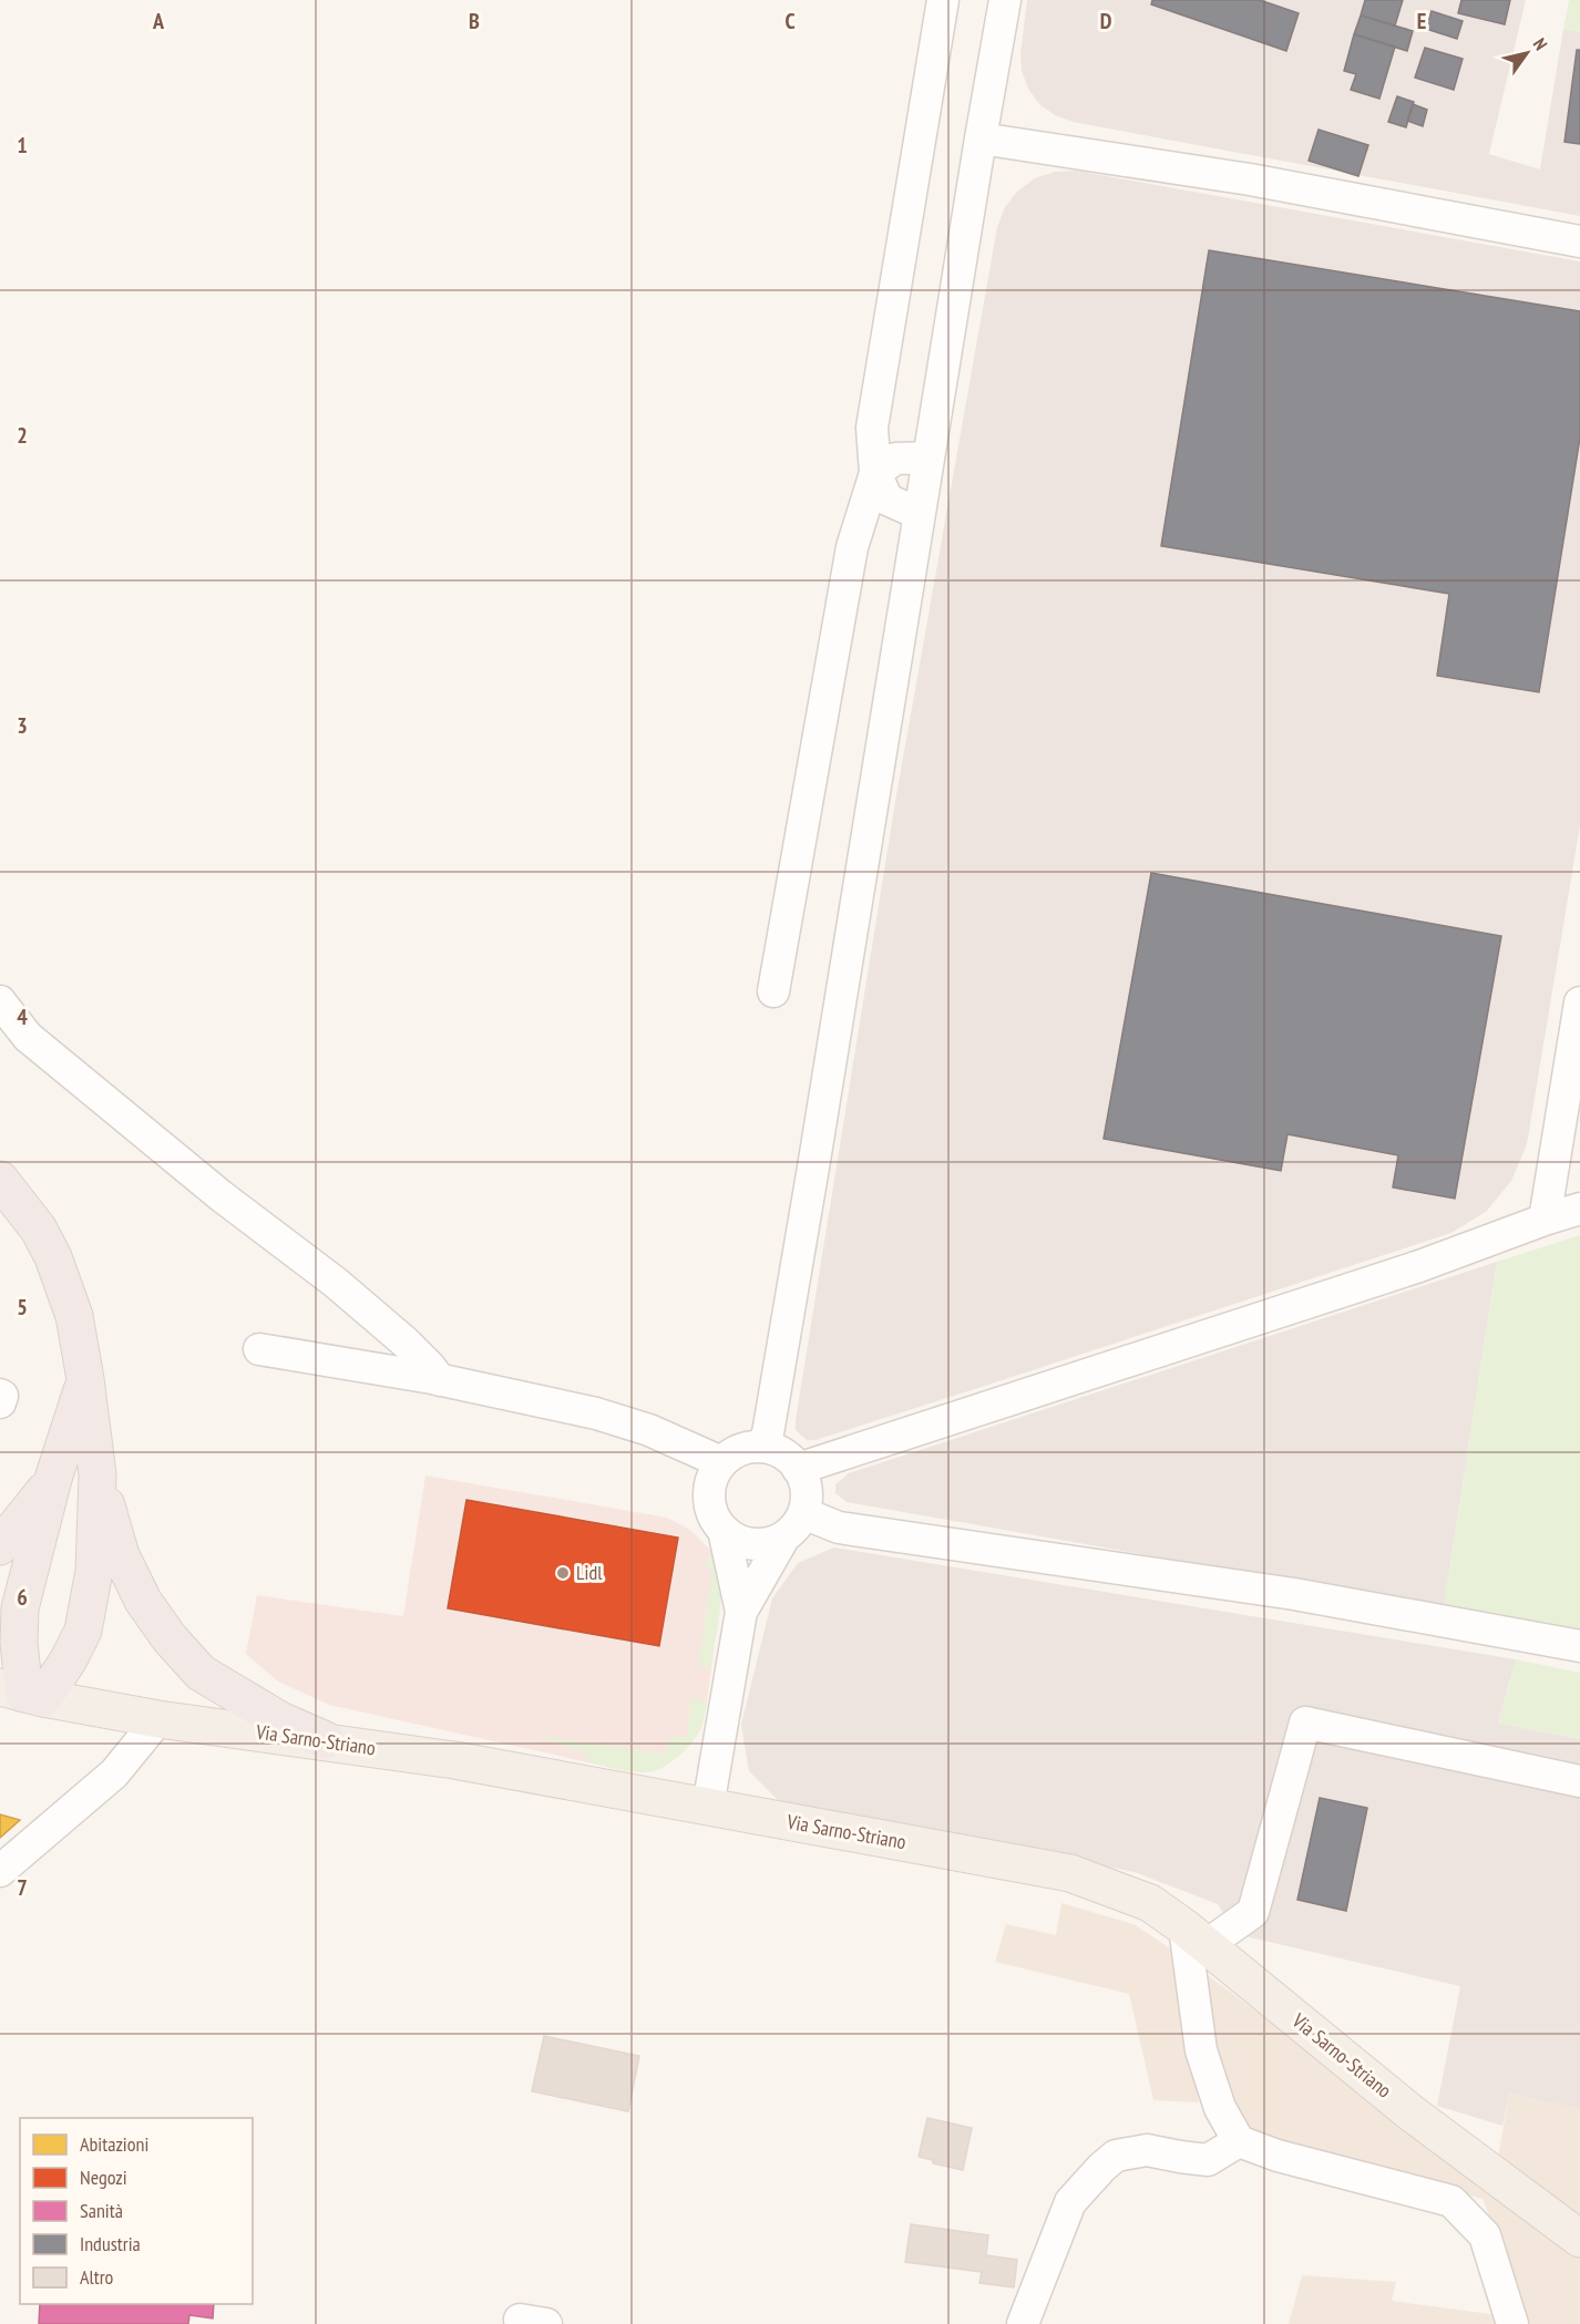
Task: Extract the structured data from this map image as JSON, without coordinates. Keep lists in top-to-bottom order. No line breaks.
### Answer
{"streets":{"main road":["Via Sarno-Striano"]},"places":["Lidl"],"legend":["Abitazioni","Negozi","Sanità","Industria","Altro"],"north":"top right","grid":{"columns":["A","B","C","D","E"],"rows":["1","2","3","4","5","6","7"]}}
